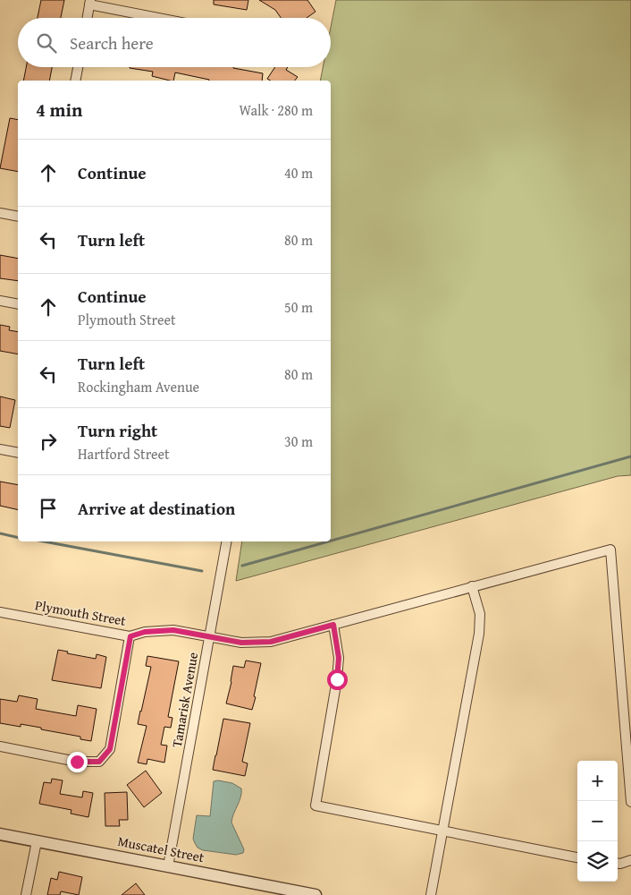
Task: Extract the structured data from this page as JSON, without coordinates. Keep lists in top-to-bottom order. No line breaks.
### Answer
{"streets":{"street":["Plymouth Street","Tamarisk Avenue","Muscatel Street"]},"crossings":[["Plymouth Street","Tamarisk Avenue"],["Tamarisk Avenue","Muscatel Street"]],"page":{"search":"Search here","heading":["4 min","Walk · 280 m"],"list":[["Continue","40 m"],["Turn left","80 m"],["Continue","Plymouth Street","50 m"],["Turn left","Rockingham Avenue","80 m"],["Turn right","Hartford Street","30 m"],"Arrive at destination"],"map_buttons":["+","−"]}}
